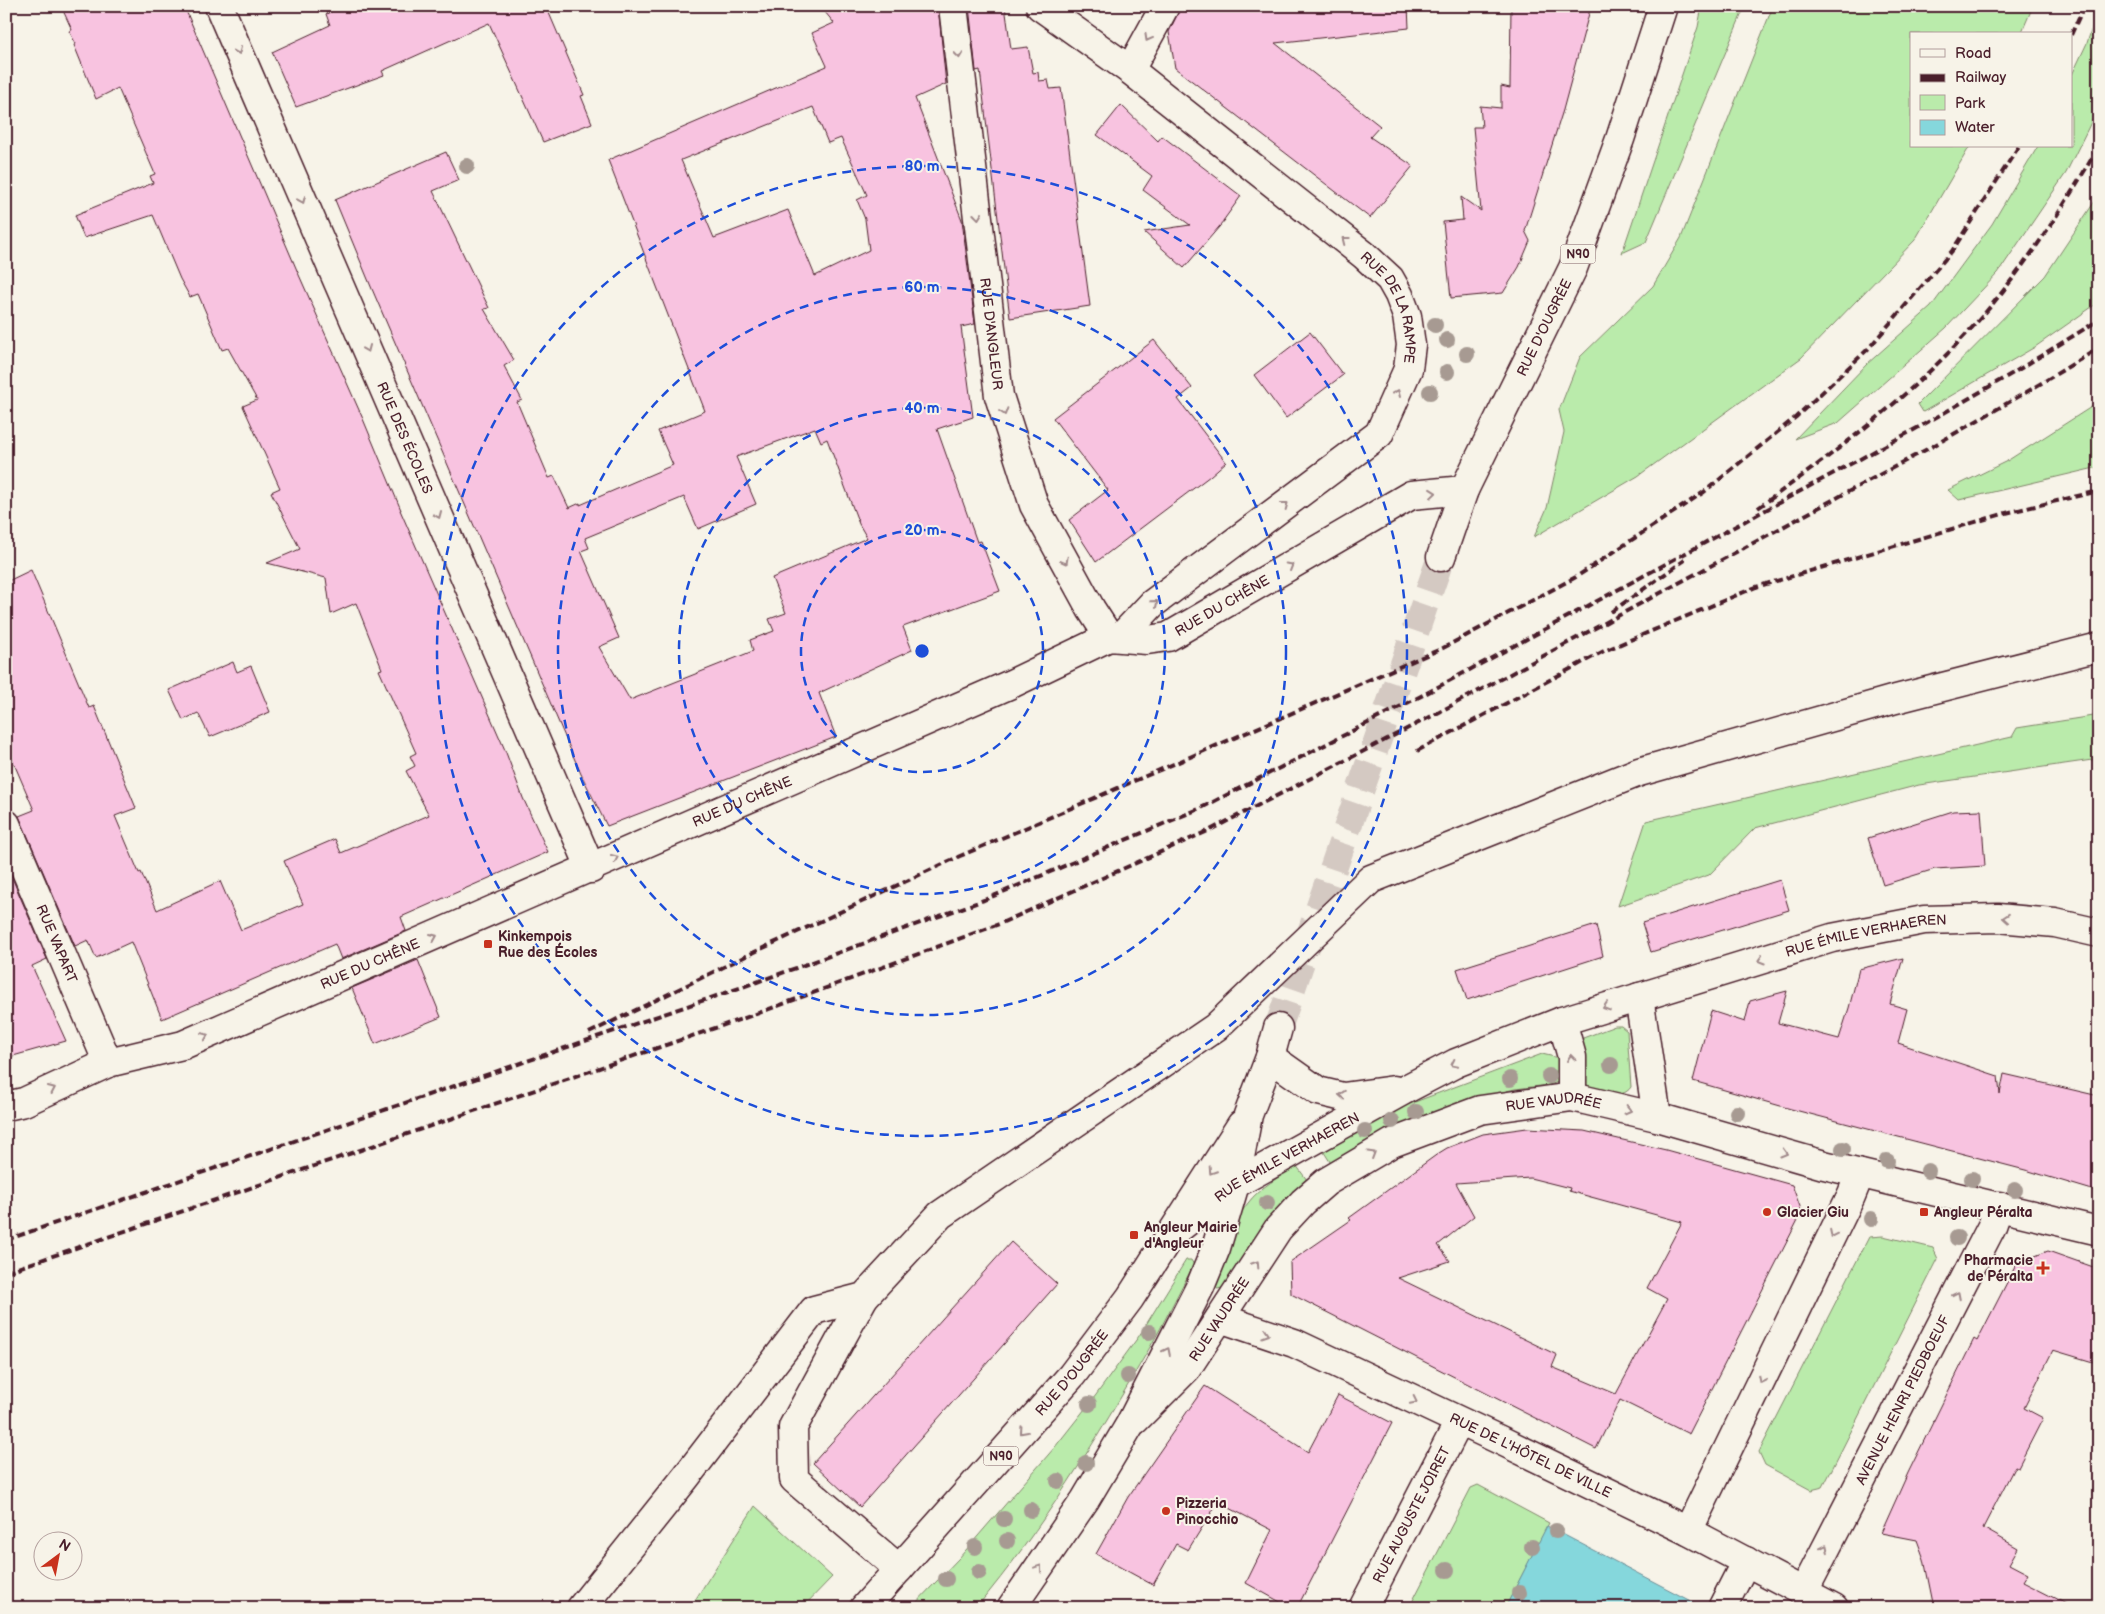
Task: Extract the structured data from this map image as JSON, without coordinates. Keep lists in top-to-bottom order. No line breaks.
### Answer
{"streets":{"street":["N90","RUE DE LA RAMPE","RUE D'OUGRÉE","RUE D'ANGLEUR","RUE DES ÉCOLES","RUE DU CHÊNE","RUE ÉMILE VERHAEREN","RUE VAPART","RUE VAUDRÉE","AVENUE HENRI PIEDBOEUF","RUE DE L'HÔTEL DE VILLE","RUE AUGUSTE JOIRET"]},"crossings":[["RUE DE LA RAMPE","RUE D'ANGLEUR"],["RUE DE LA RAMPE","RUE DU CHÊNE"],["RUE D'OUGRÉE","RUE DU CHÊNE"],["RUE D'OUGRÉE","RUE ÉMILE VERHAEREN"],["RUE D'OUGRÉE","RUE VAUDRÉE"],["RUE D'ANGLEUR","RUE DU CHÊNE"],["RUE DES ÉCOLES","RUE DU CHÊNE"],["RUE DU CHÊNE","RUE VAPART"],["RUE VAUDRÉE","AVENUE HENRI PIEDBOEUF"],["RUE VAUDRÉE","RUE DE L'HÔTEL DE VILLE"],["AVENUE HENRI PIEDBOEUF","RUE DE L'HÔTEL DE VILLE"],["RUE DE L'HÔTEL DE VILLE","RUE AUGUSTE JOIRET"]],"one_way":["RUE D'ANGLEUR","RUE DES ÉCOLES","RUE DU CHÊNE","RUE DE L'HÔTEL DE VILLE"],"places":{"transit":["Kinkempois Rue des Écoles","Angleur Péralta","Angleur Mairie d'Angleur"],"other":["Glacier Giu","Pizzeria Pinocchio"],"health":["Pharmacie de Péralta"]},"legend":["Road","Railway","Park","Water"],"north":"top right","rings":["80 m","60 m","40 m","20 m"]}
